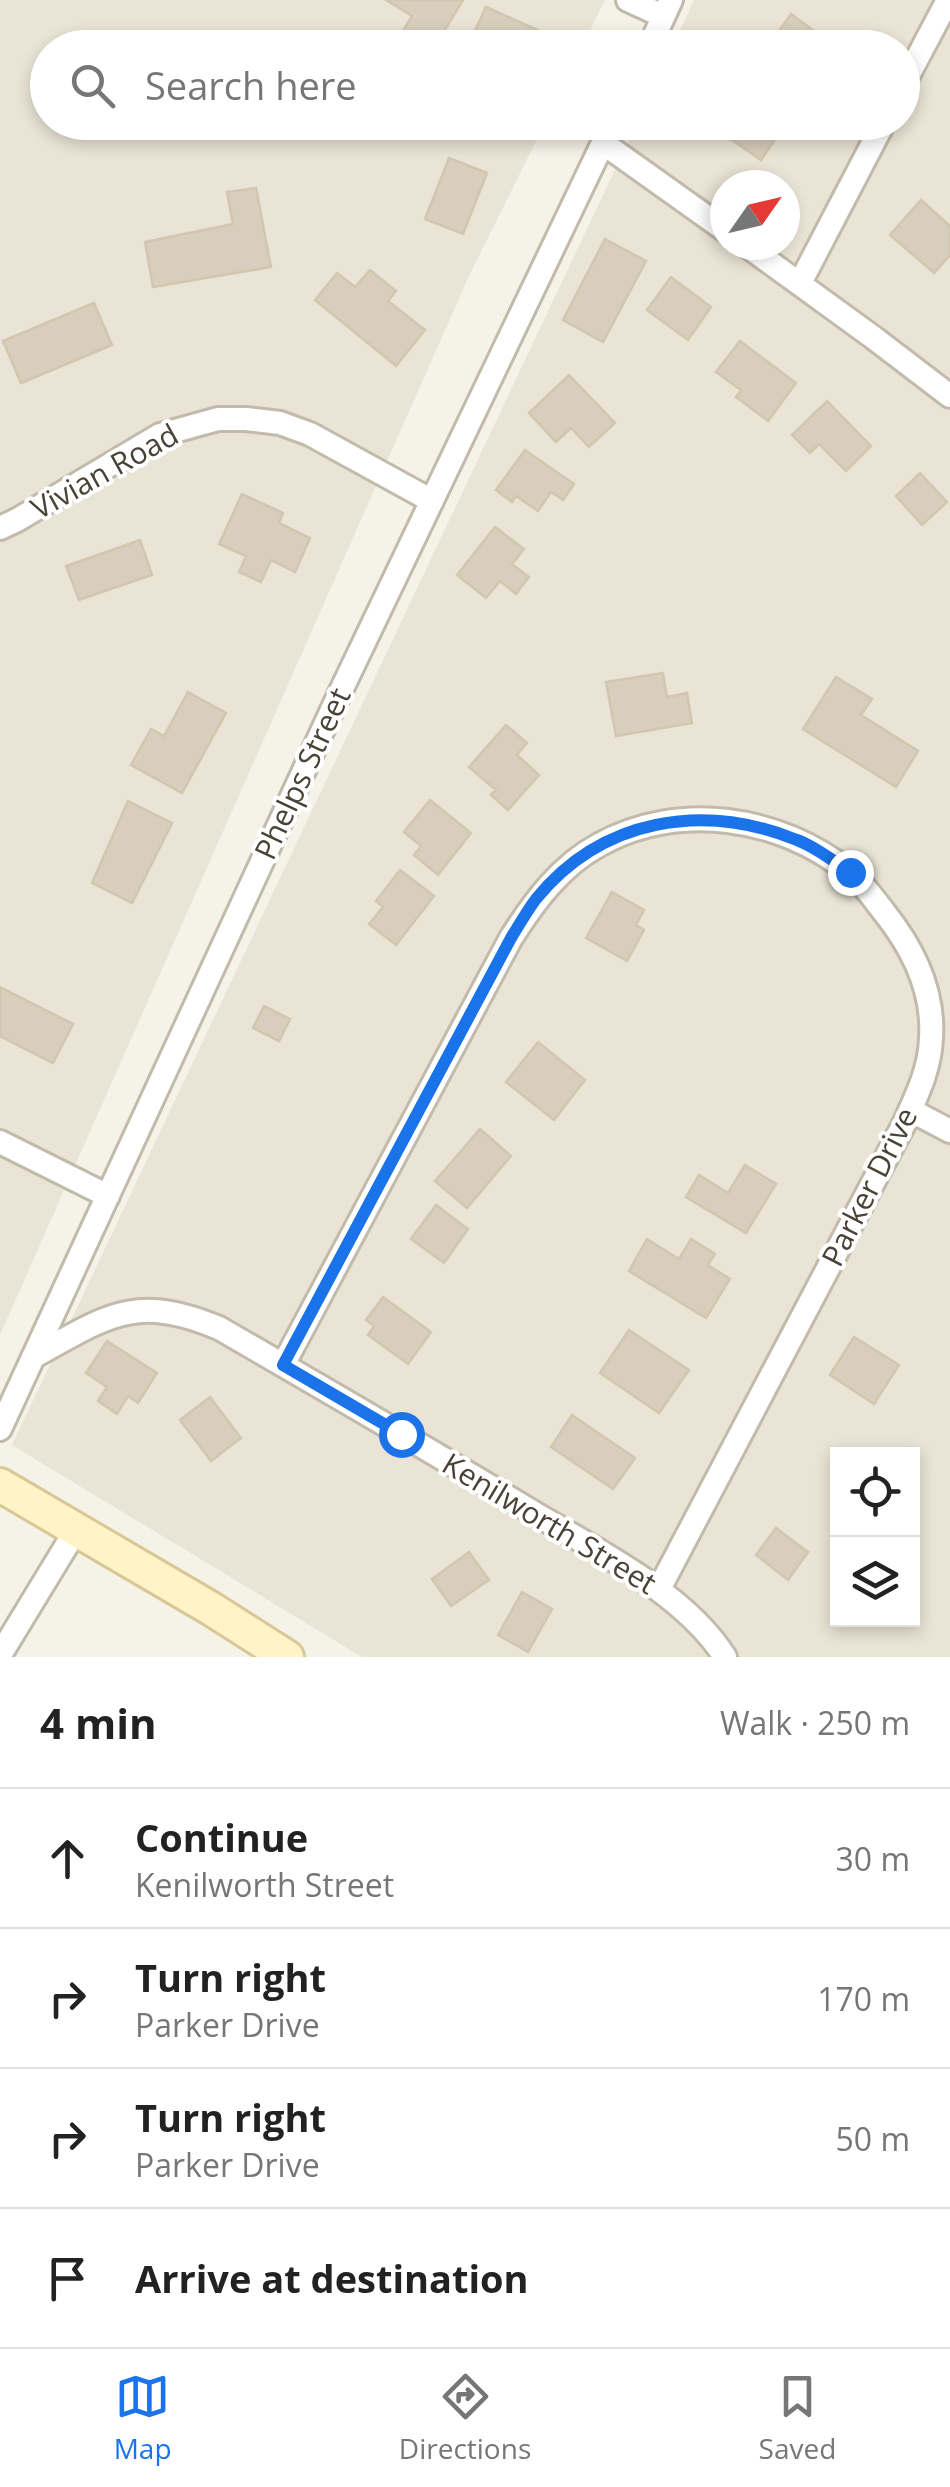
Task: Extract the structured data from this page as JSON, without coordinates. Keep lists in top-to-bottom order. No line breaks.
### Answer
{"streets":{"street":["Vivian Road","Phelps Street","Parker Drive","Kenilworth Street"]},"crossings":[["Vivian Road","Phelps Street"],["Phelps Street","Kenilworth Street"],["Parker Drive","Kenilworth Street"]],"north":"top right","page":{"search":"Search here","heading":["4 min","Walk · 250 m"],"list":[["Continue","Kenilworth Street","30 m"],["Turn right","Parker Drive","170 m"],["Turn right","Parker Drive","50 m"],"Arrive at destination"],"nav":["Map","Directions","Saved"]}}
